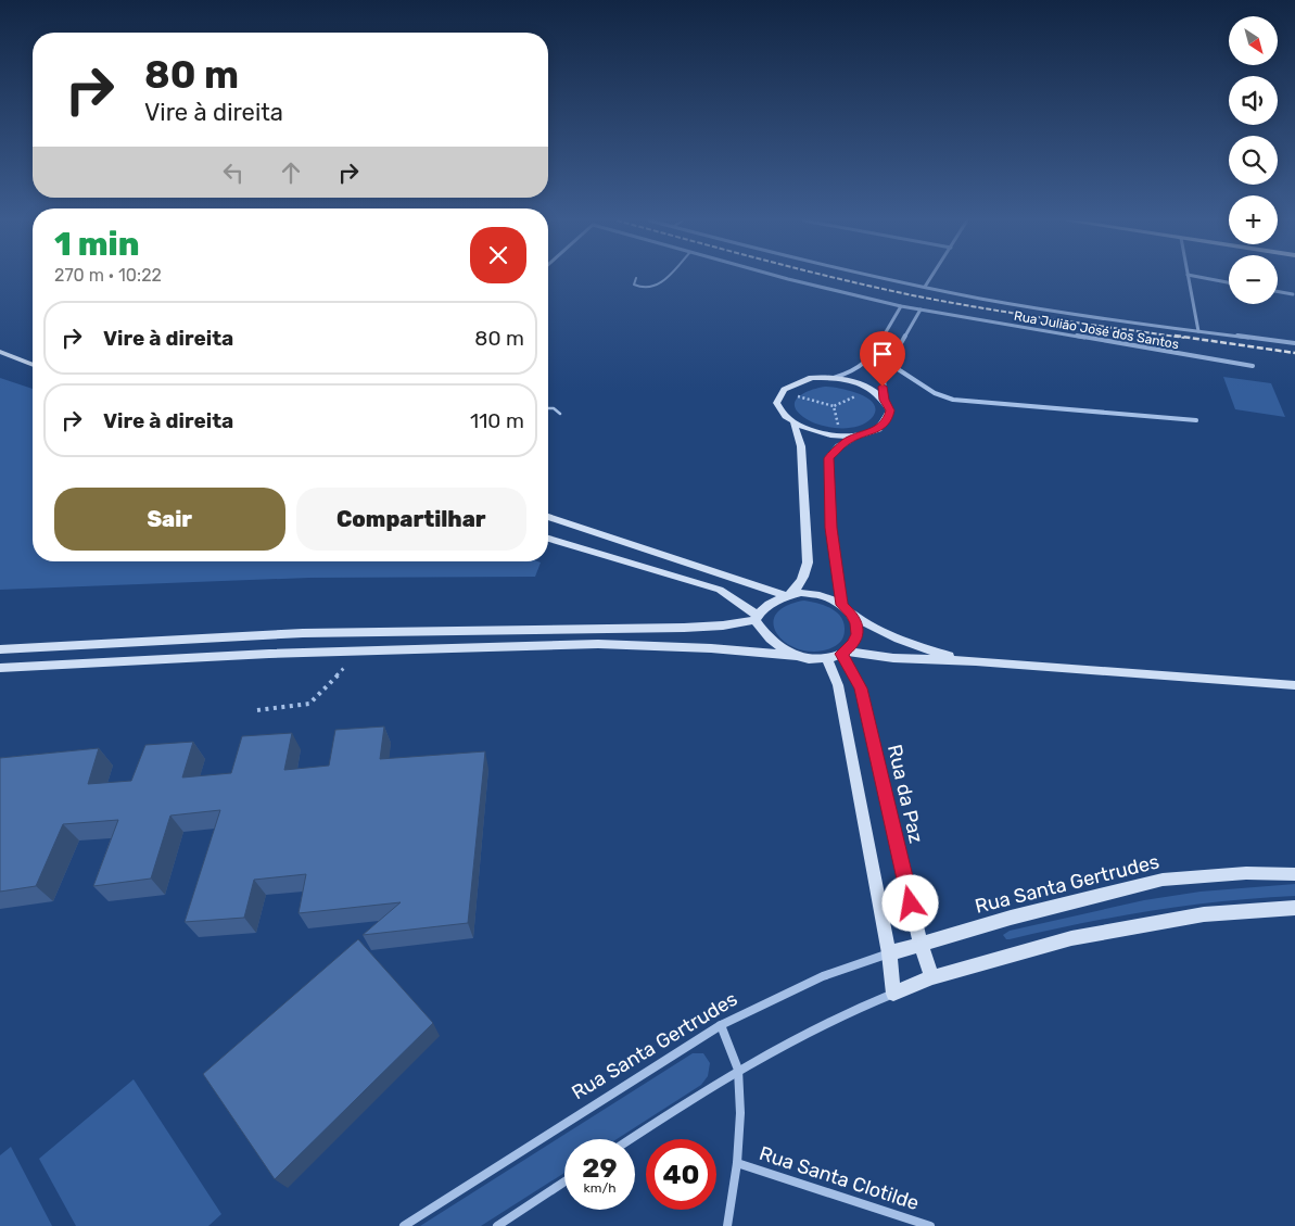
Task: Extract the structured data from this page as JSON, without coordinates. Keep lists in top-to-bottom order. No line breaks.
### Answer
{"streets":{"street":["Rua Julião José dos Santos","Rua da Paz","Rua Santa Gertrudes","Rua Santa Clotilde"]},"crossings":[["Rua da Paz","Rua Santa Gertrudes"]],"north":"bottom right","page":{"map_buttons":["+","−"],"turn":["80 m","Vire à direita"],"heading":["1 min","270 m · 10:22"],"list":[{"name":"Vire à direita","value":"80 m"},{"name":"Vire à direita","value":"110 m"}],"buttons":["Sair","Compartilhar"],"speed":"29 km/h","limit":"40"}}
